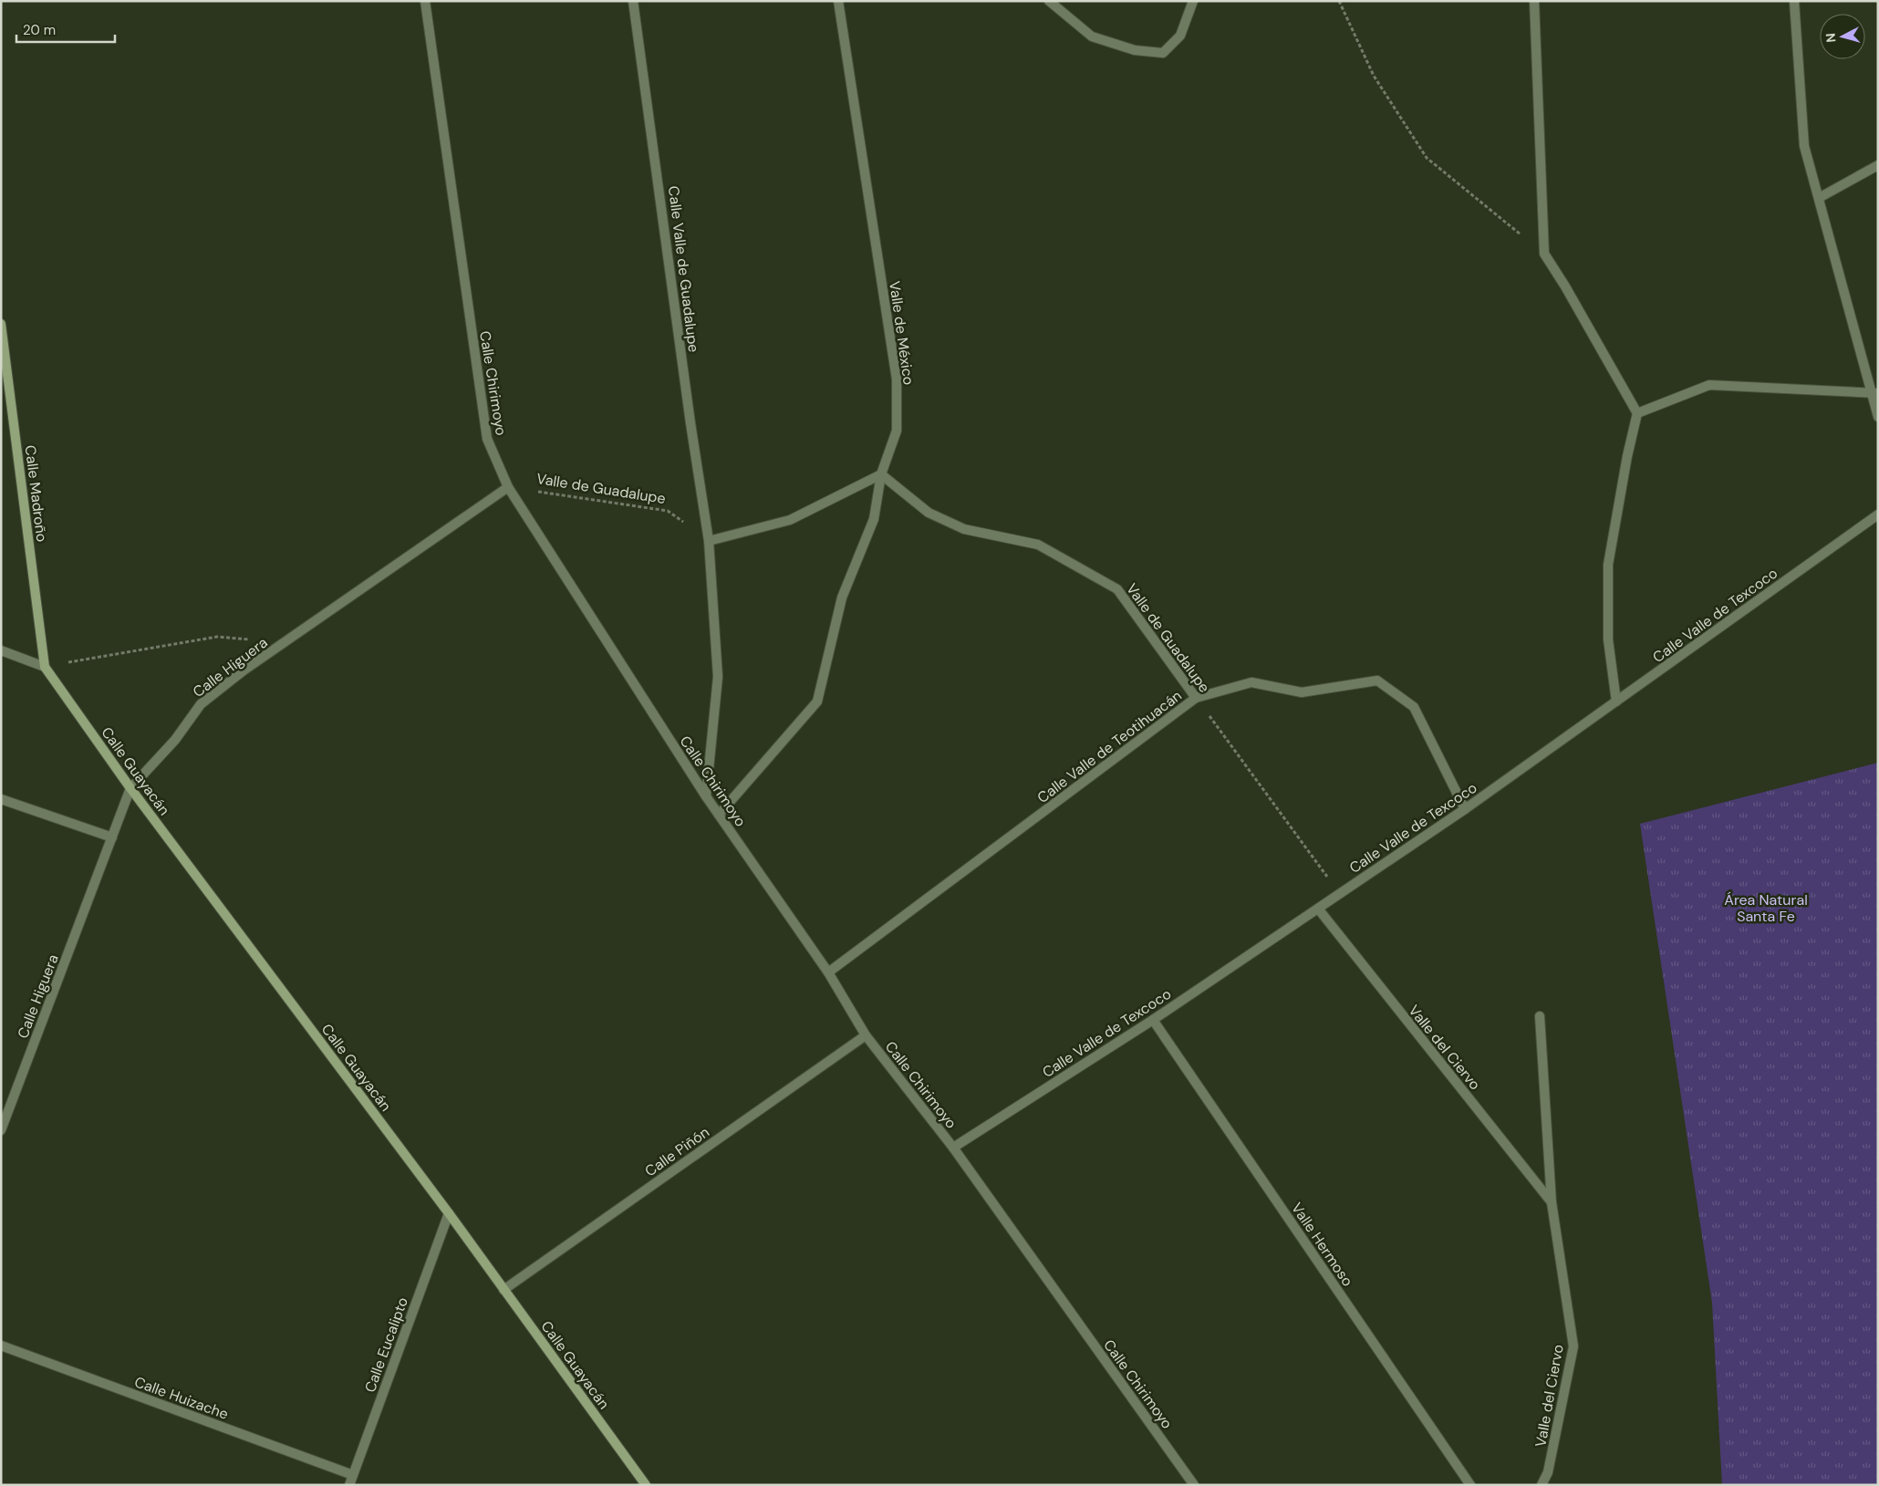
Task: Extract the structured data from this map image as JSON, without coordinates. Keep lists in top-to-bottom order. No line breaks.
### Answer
{"streets":{"street":["Calle Valle de Guadalupe","Valle de México","Calle Chirimoyo","Valle de Guadalupe","Calle Madroño","Calle Valle de Texcoco","Calle Higuera","Calle Valle de Teotihuacán","Calle Guayacán","Valle del Ciervo","Calle Piñón","Valle Hermoso","Calle Eucalipto","Calle Huizache"]},"crossings":[["Calle Valle de Guadalupe","Valle de Guadalupe"],["Valle de México","Calle Chirimoyo"],["Valle de México","Valle de Guadalupe"],["Calle Chirimoyo","Valle de Guadalupe"],["Calle Chirimoyo","Calle Valle de Texcoco"],["Calle Chirimoyo","Calle Higuera"],["Calle Chirimoyo","Calle Valle de Teotihuacán"],["Calle Chirimoyo","Calle Piñón"],["Valle de Guadalupe","Calle Valle de Texcoco"],["Valle de Guadalupe","Calle Higuera"],["Valle de Guadalupe","Calle Valle de Teotihuacán"],["Calle Madroño","Calle Guayacán"],["Calle Valle de Texcoco","Calle Valle de Teotihuacán"],["Calle Valle de Texcoco","Valle del Ciervo"],["Calle Valle de Texcoco","Valle Hermoso"],["Calle Higuera","Calle Guayacán"],["Calle Guayacán","Calle Piñón"],["Calle Guayacán","Calle Eucalipto"],["Calle Eucalipto","Calle Huizache"]],"parks":["Área Natural Santa Fe"],"scale_bar":"20 m","north":"left"}
